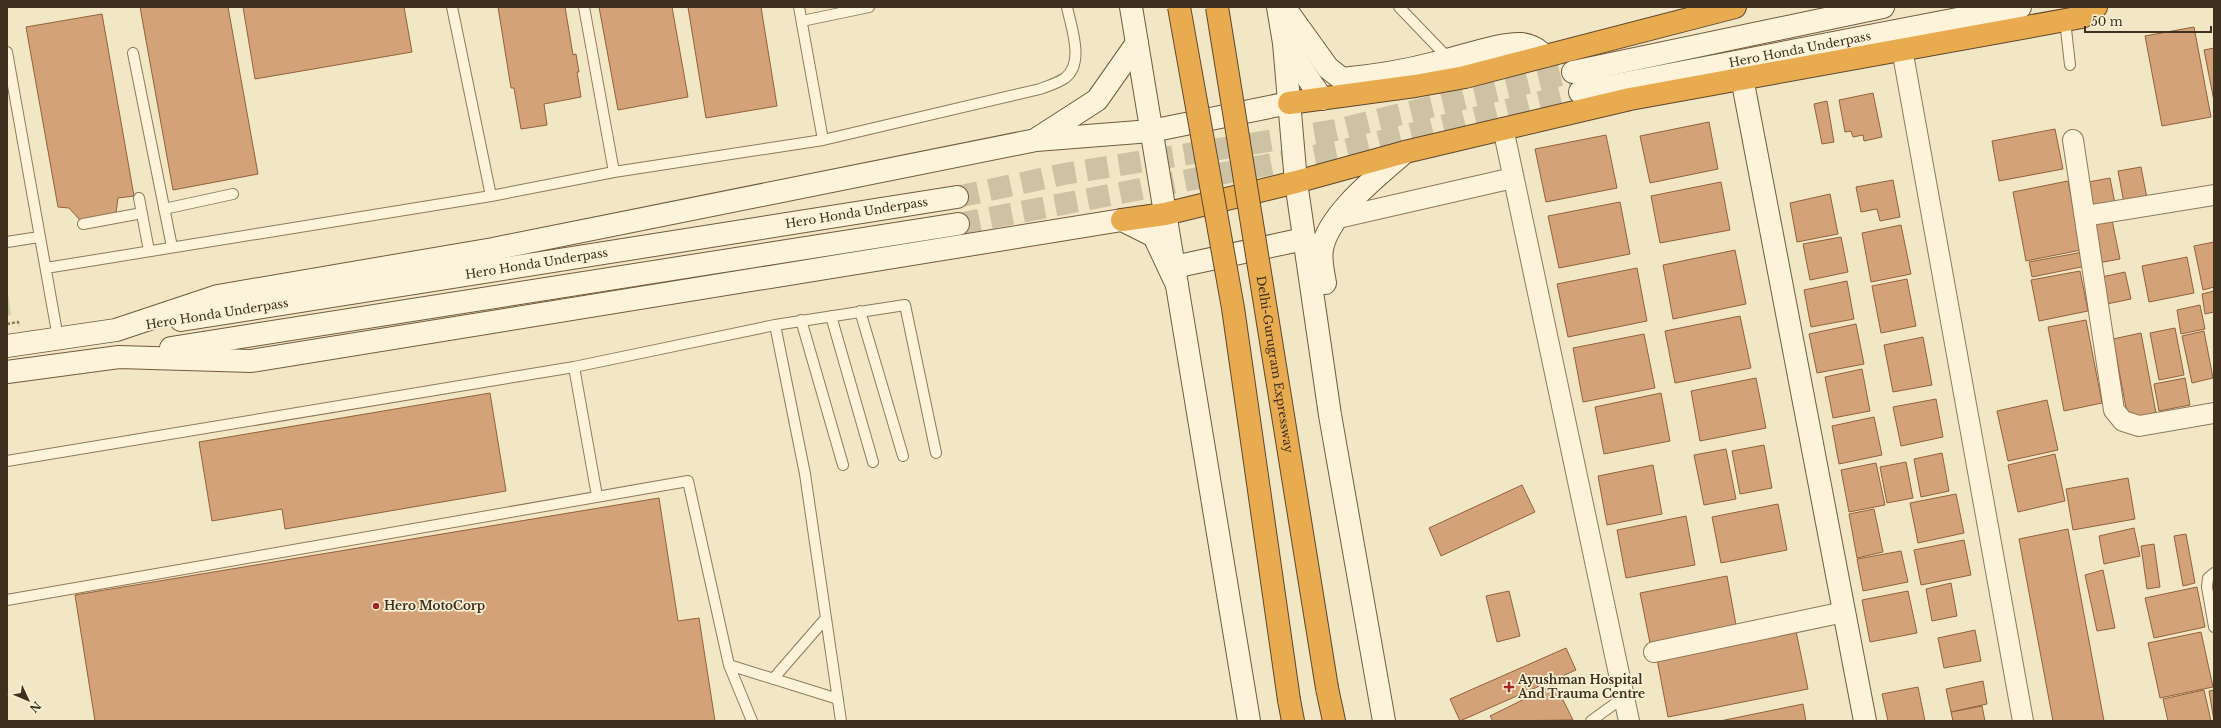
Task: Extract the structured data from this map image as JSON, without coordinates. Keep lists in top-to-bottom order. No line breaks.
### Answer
{"streets":{"highway":["Delhi-Gurugram Expressway"],"main road":["Hero Honda Underpass"]},"places":{"other":["Hero MotoCorp"],"health":["Ayushman Hospital And Trauma Centre"]},"scale_bar":"50 m","north":"bottom right"}
